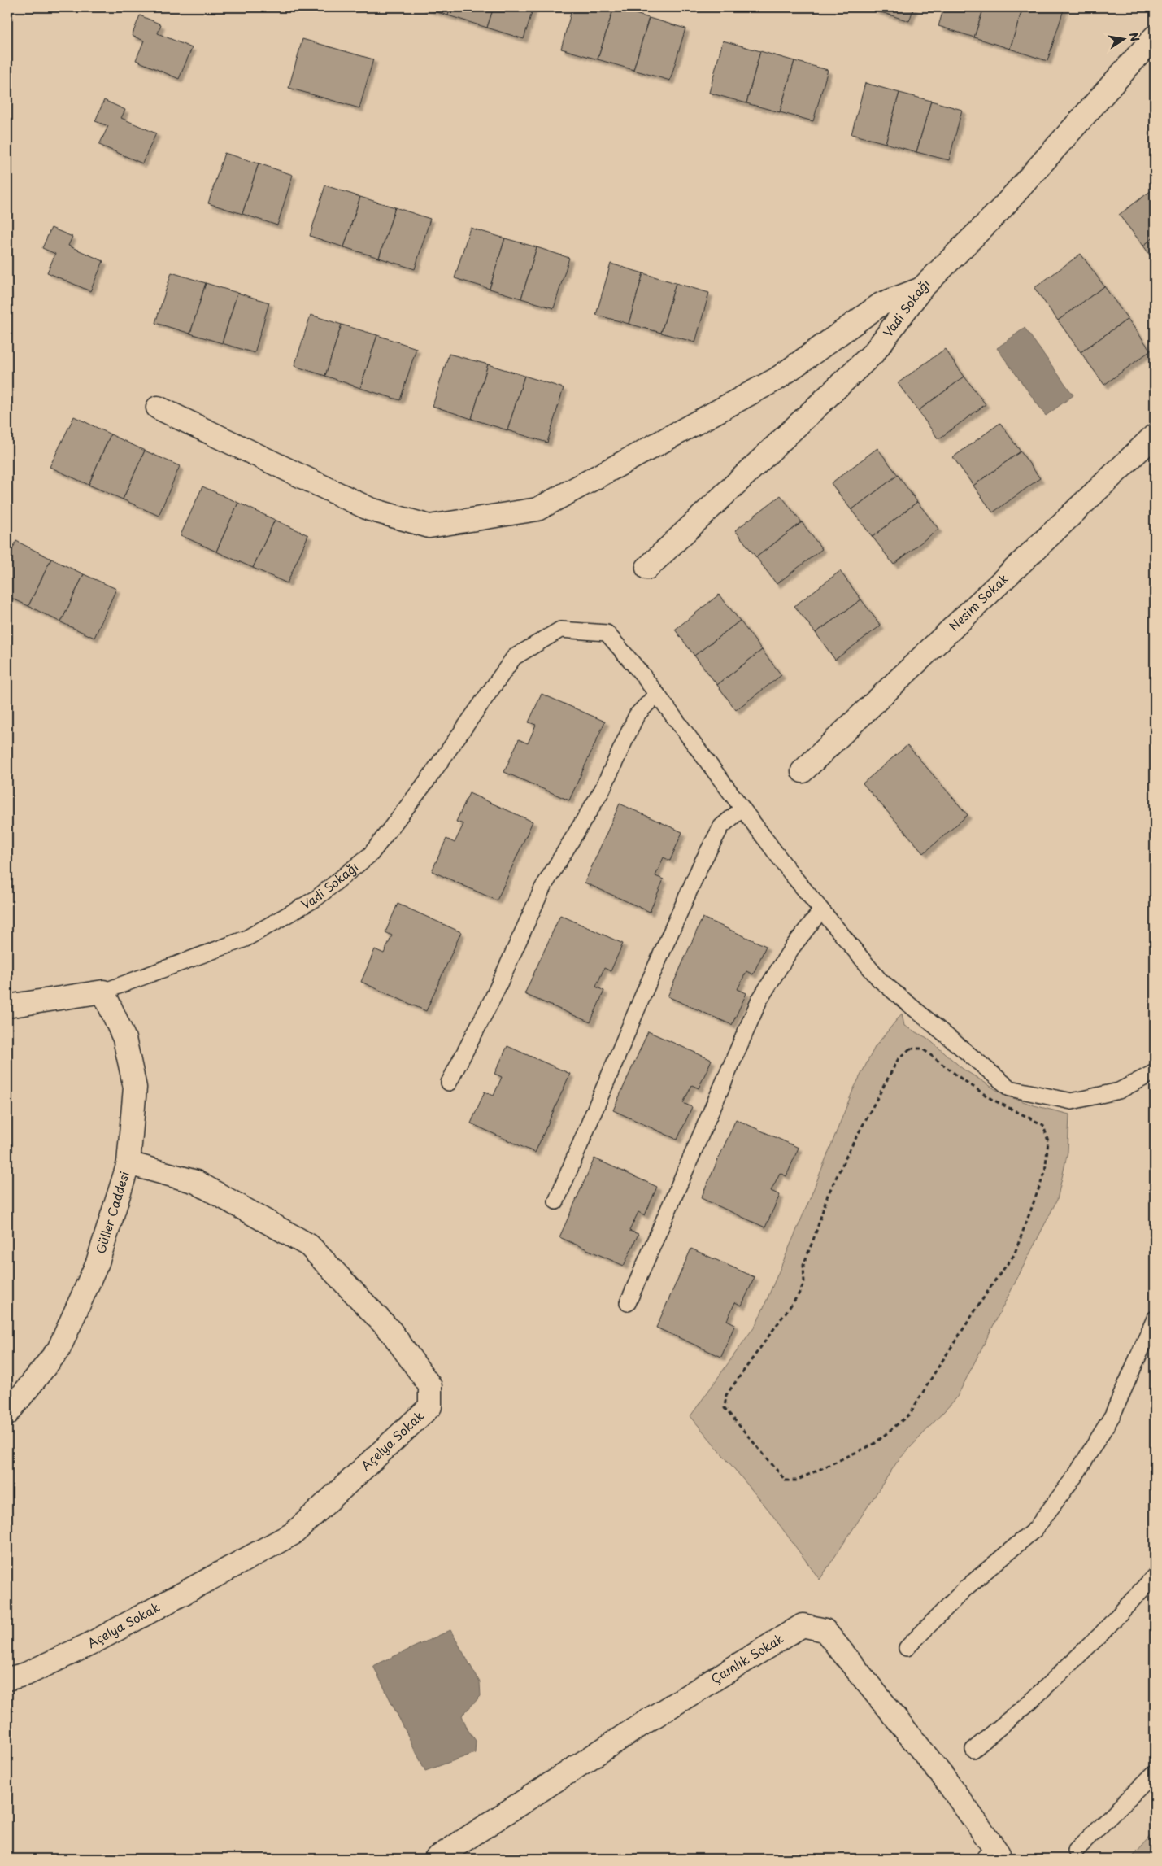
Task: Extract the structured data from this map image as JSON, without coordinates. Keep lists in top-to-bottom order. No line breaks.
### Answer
{"streets":{"street":["Vadi Sokağı","Nesim Sokak","Güller Caddesi","Açelya Sokak","Çamlık Sokak"]},"crossings":[["Vadi Sokağı","Güller Caddesi"],["Güller Caddesi","Açelya Sokak"]],"north":"right"}
